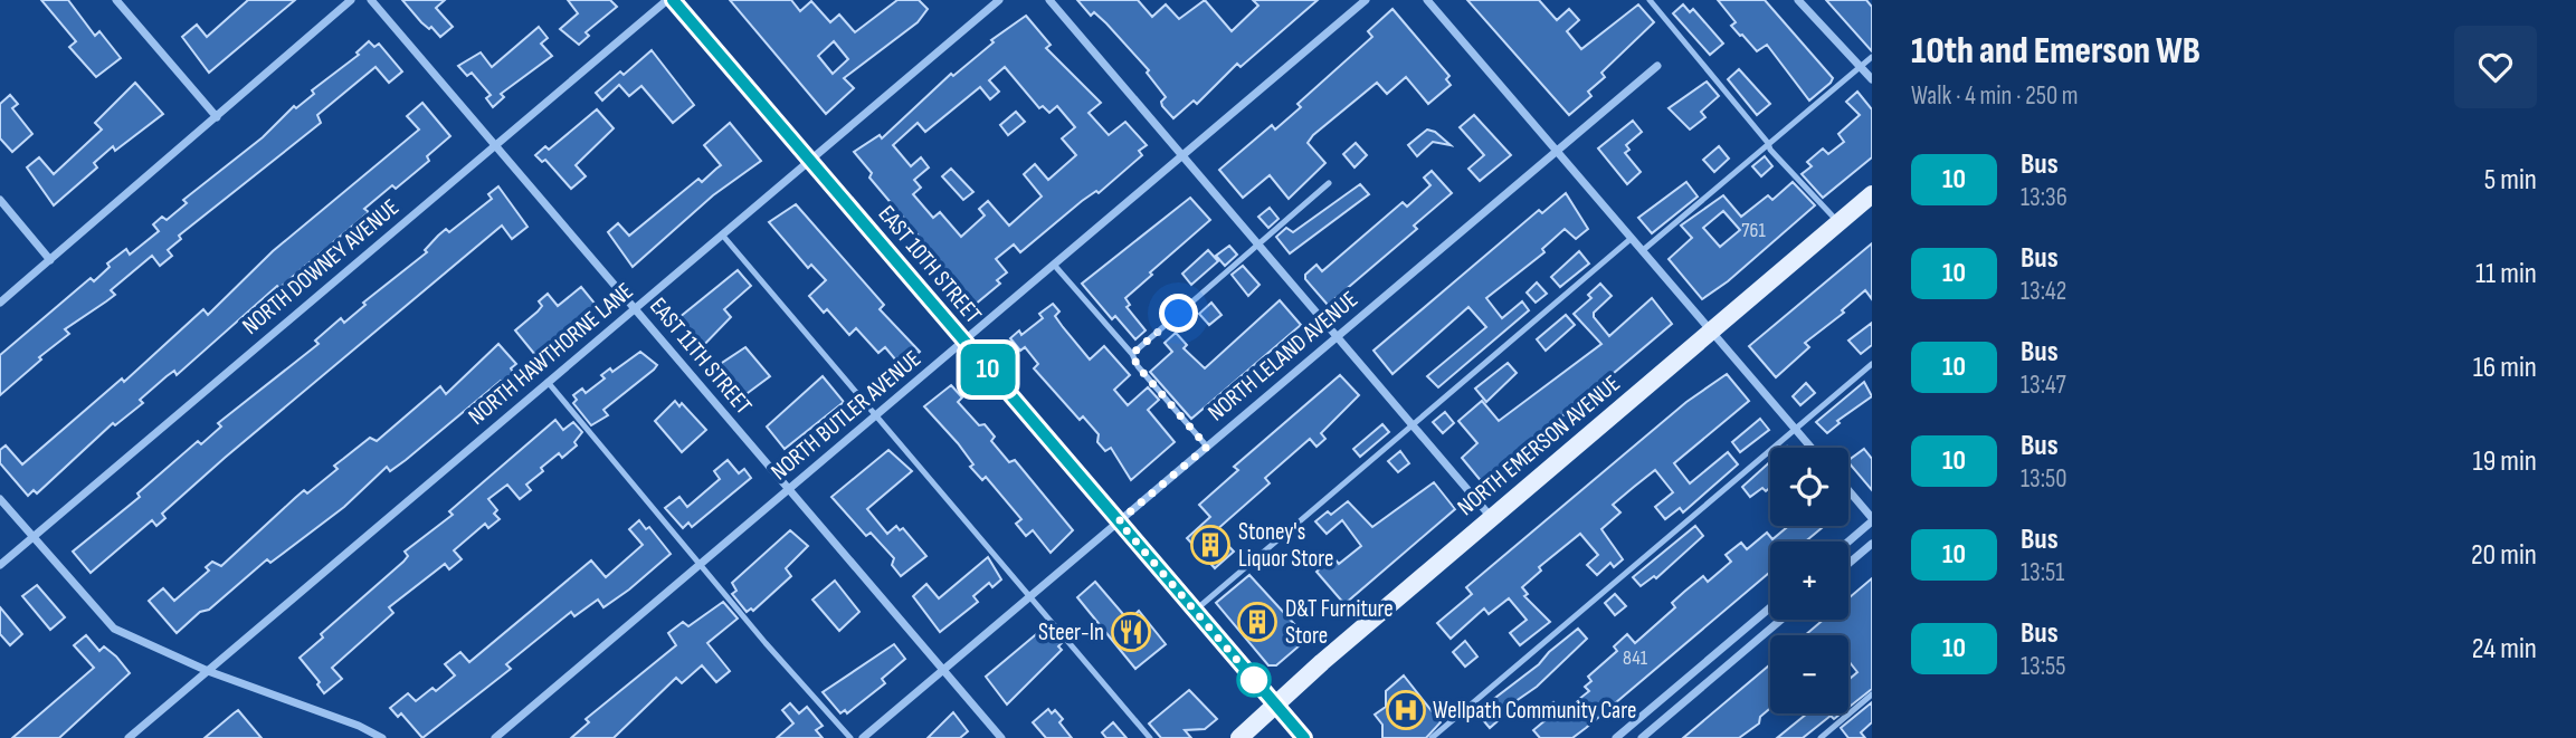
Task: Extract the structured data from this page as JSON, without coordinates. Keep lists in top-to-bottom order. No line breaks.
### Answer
{"streets":{"main road":["EAST 10TH STREET","NORTH EMERSON AVENUE"],"street":["NORTH DOWNEY AVENUE","NORTH HAWTHORNE LANE","EAST 11TH STREET","NORTH LELAND AVENUE","NORTH BUTLER AVENUE"]},"crossings":[["EAST 10TH STREET","NORTH DOWNEY AVENUE"],["EAST 10TH STREET","NORTH HAWTHORNE LANE"],["EAST 10TH STREET","NORTH LELAND AVENUE"],["EAST 10TH STREET","NORTH BUTLER AVENUE"],["EAST 10TH STREET","NORTH EMERSON AVENUE"],["NORTH DOWNEY AVENUE","EAST 11TH STREET"],["NORTH HAWTHORNE LANE","EAST 11TH STREET"],["EAST 11TH STREET","NORTH LELAND AVENUE"],["EAST 11TH STREET","NORTH BUTLER AVENUE"]],"places":{"building":["Stoney's Liquor Store","D&T Furniture Store"],"restaurant":["Steer-In"],"hospital":["Wellpath Community Care"]},"lines":["bus line 10"],"house_numbers":["761","841"],"page":{"on_map":"10","heading":["10th and Emerson WB","Walk · 4 min · 250 m"],"list":[{"mark":"10","name":"Bus","note":"13:36","value":"5 min"},{"mark":"10","name":"Bus","note":"13:42","value":"11 min"},{"mark":"10","name":"Bus","note":"13:47","value":"16 min"},{"mark":"10","name":"Bus","note":"13:50","value":"19 min"},{"mark":"10","name":"Bus","note":"13:51","value":"20 min"},{"mark":"10","name":"Bus","note":"13:55","value":"24 min"}],"map_buttons":["+","−"]}}
